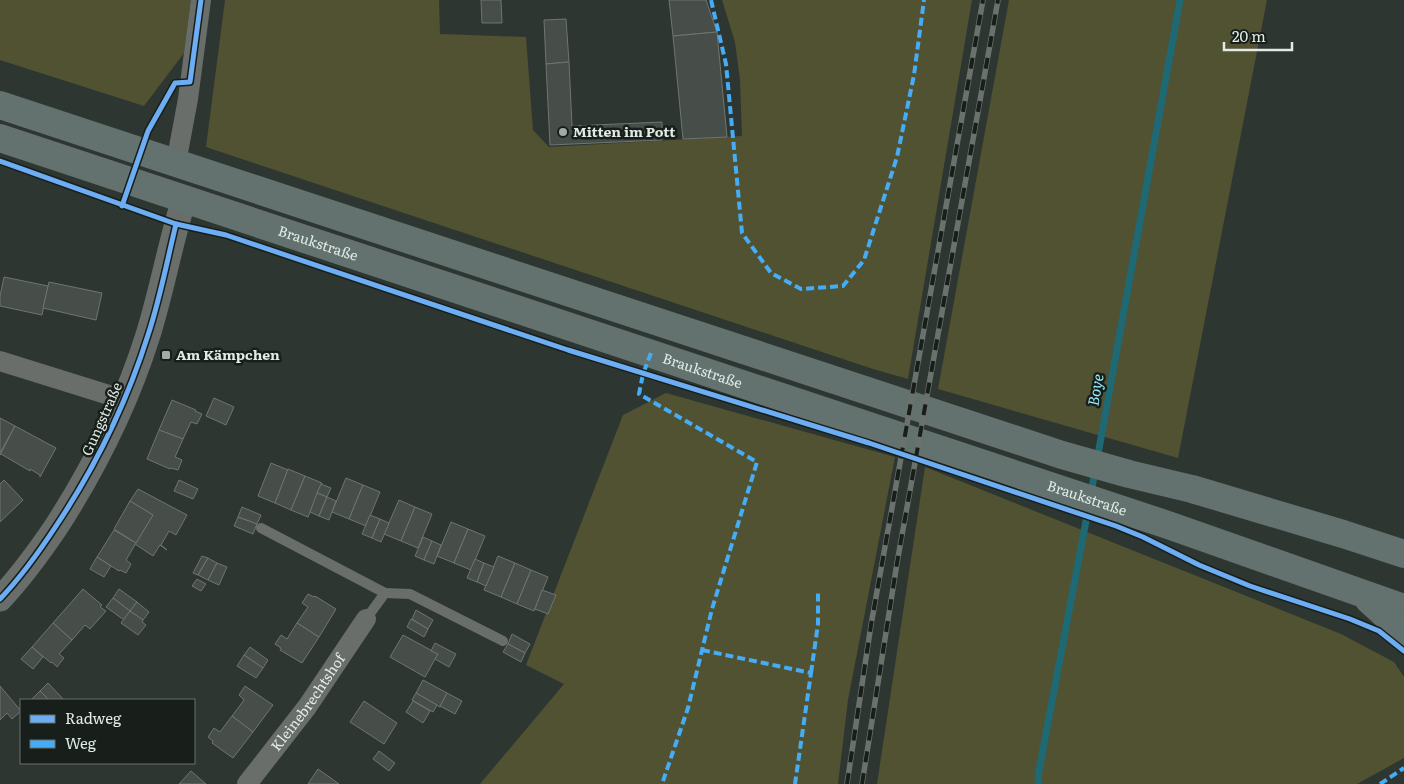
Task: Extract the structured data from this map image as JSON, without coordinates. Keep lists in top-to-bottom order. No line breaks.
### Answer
{"streets":{"main road":["Braukstraße"],"street":["Gungstraße","Kleinebrechtshof"]},"crossings":[["Braukstraße","Gungstraße"]],"water":["Boye"],"places":{"other":["Mitten im Pott"],"transit":["Am Kämpchen"]},"legend":["Radweg","Weg"],"scale_bar":"20 m"}
